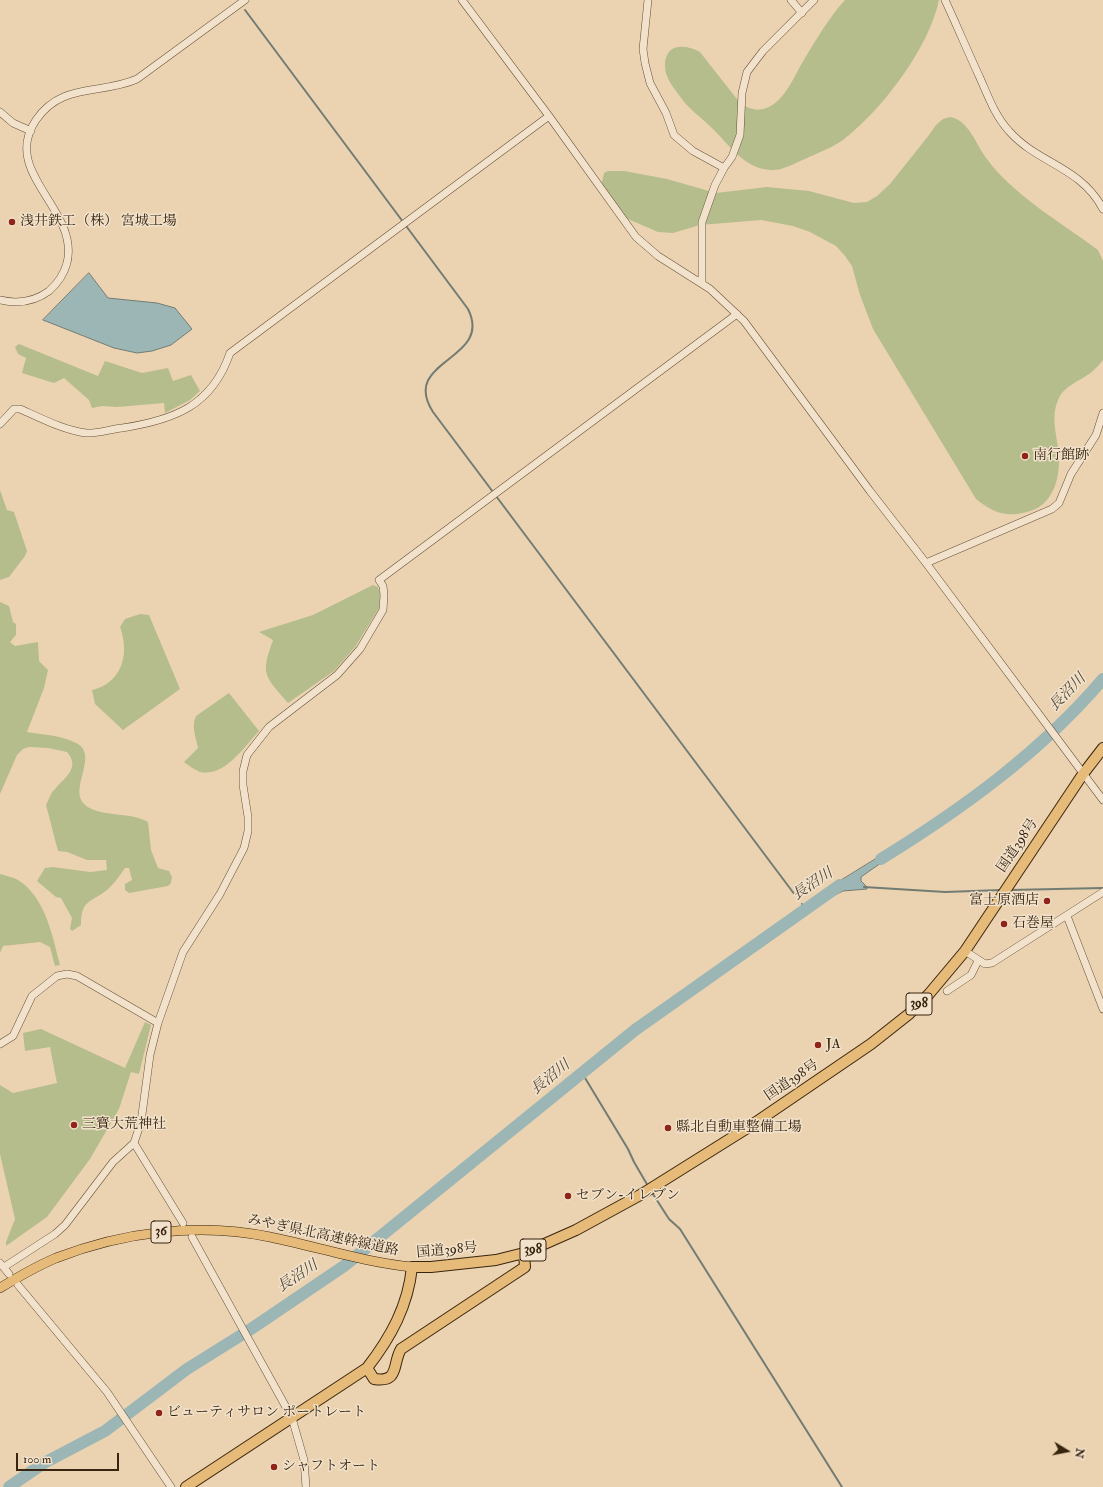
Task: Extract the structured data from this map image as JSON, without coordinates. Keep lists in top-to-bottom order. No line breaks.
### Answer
{"streets":{"highway":["国道398号","398"],"main road":["36","みやぎ県北高速幹線道路"]},"crossings":[["国道398号","398"],["国道398号","みやぎ県北高速幹線道路"]],"water":["長沼川"],"places":["浅井鉄工（株） 宮城工場","南行館跡","富士原酒店","石巻屋","JA","三寳大荒神社","縣北自動車整備工場","セブン-イレブン","ビューティサロン ポートレート","シャフトオート"],"scale_bar":"100 m","north":"right"}
